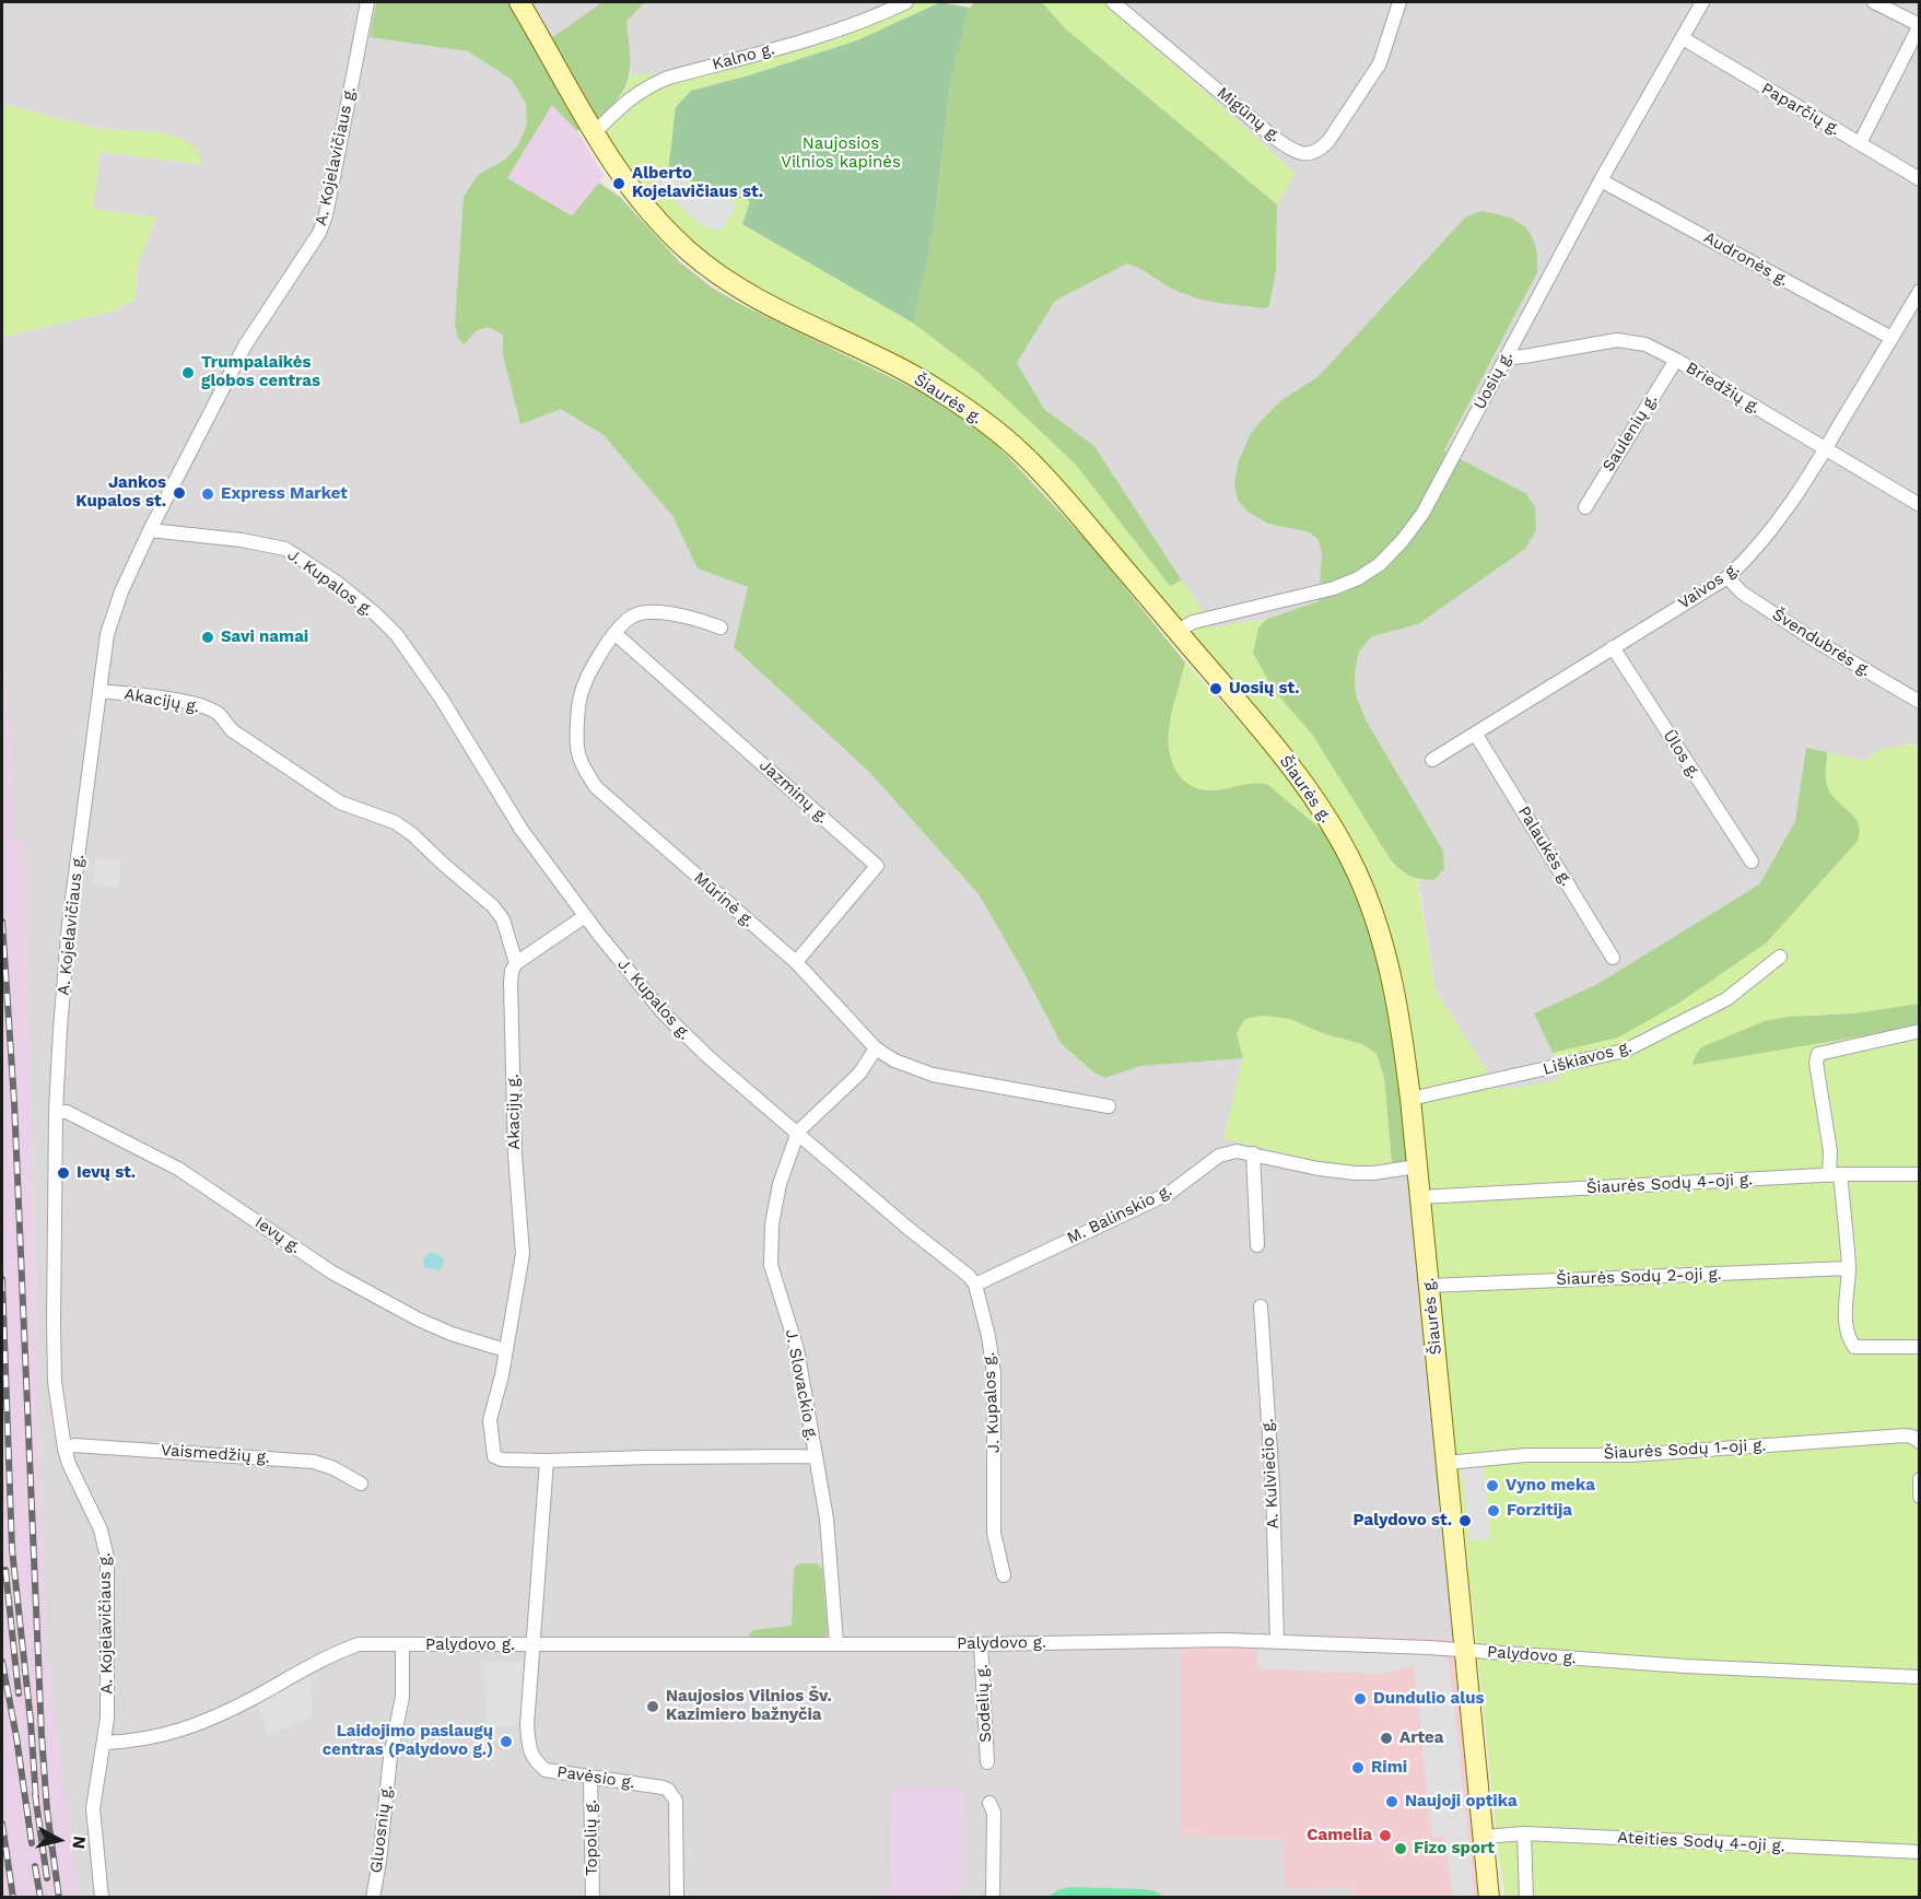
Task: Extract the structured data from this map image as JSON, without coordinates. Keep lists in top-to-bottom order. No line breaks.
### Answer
{"streets":{"main road":["Šiaurės g."],"street":["Kalno g.","Paparčių g.","Migūnų g.","A. Kojelavičiaus g.","Audronės g.","Uosių g.","Briedžių g.","Saulenių g.","J. Kupalos g.","Vaivos g.","Švendubrės g.","Akacijų g.","Ūlos g.","Jazminų g.","Palaukės g.","Mūrinė g.","Liškiavos g.","Šiaurės Sodų 4-oji g.","M. Balinskio g.","Ievų g.","Šiaurės Sodų 2-oji g.","J. Slovackio g.","Šiaurės Sodų 1-oji g.","Vaismedžių g.","A. Kulviečio g.","Palydovo g.","Sodelių g.","Pavėsio g.","Gluosnių g.","Topolių g.","Ateities Sodų 4-oji g."]},"crossings":[["Kalno g.","Šiaurės g."],["Paparčių g.","Uosių g."],["A. Kojelavičiaus g.","J. Kupalos g."],["A. Kojelavičiaus g.","Akacijų g."],["A. Kojelavičiaus g.","Ievų g."],["A. Kojelavičiaus g.","Vaismedžių g."],["A. Kojelavičiaus g.","Palydovo g."],["Audronės g.","Uosių g."],["Audronės g.","Vaivos g."],["Uosių g.","Briedžių g."],["Uosių g.","Šiaurės g."],["Briedžių g.","Saulenių g."],["Briedžių g.","Vaivos g."],["Šiaurės g.","Liškiavos g."],["Šiaurės g.","Šiaurės Sodų 4-oji g."],["Šiaurės g.","M. Balinskio g."],["Šiaurės g.","Šiaurės Sodų 2-oji g."],["Šiaurės g.","Šiaurės Sodų 1-oji g."],["Šiaurės g.","Palydovo g."],["Šiaurės g.","Ateities Sodų 4-oji g."],["J. Kupalos g.","M. Balinskio g."],["J. Kupalos g.","J. Slovackio g."],["Vaivos g.","Švendubrės g."],["Vaivos g.","Ūlos g."],["Vaivos g.","Palaukės g."],["Akacijų g.","Ievų g."],["Akacijų g.","J. Slovackio g."],["Akacijų g.","Pavėsio g."],["Jazminų g.","Mūrinė g."],["J. Slovackio g.","Palydovo g."],["A. Kulviečio g.","Palydovo g."],["Palydovo g.","Sodelių g."],["Palydovo g.","Pavėsio g."],["Palydovo g.","Gluosnių g."],["Pavėsio g.","Topolių g."]],"parks":["Naujosios Vilnios kapinės"],"places":["Alberto Kojelavičiaus st.","Trumpalaikės globos centras","Jankos Kupalos st.","Express Market","Savi namai","Uosių st.","Ievų st.","Vyno meka","Forzitija","Palydovo st.","Dundulio alus","Naujosios Vilnios Šv. Kazimiero bažnyčia","Artea","Laidojimo paslaugų centras (Palydovo g.)","Rimi","Naujoji optika","Camelia","Fizo sport"],"north":"right"}
